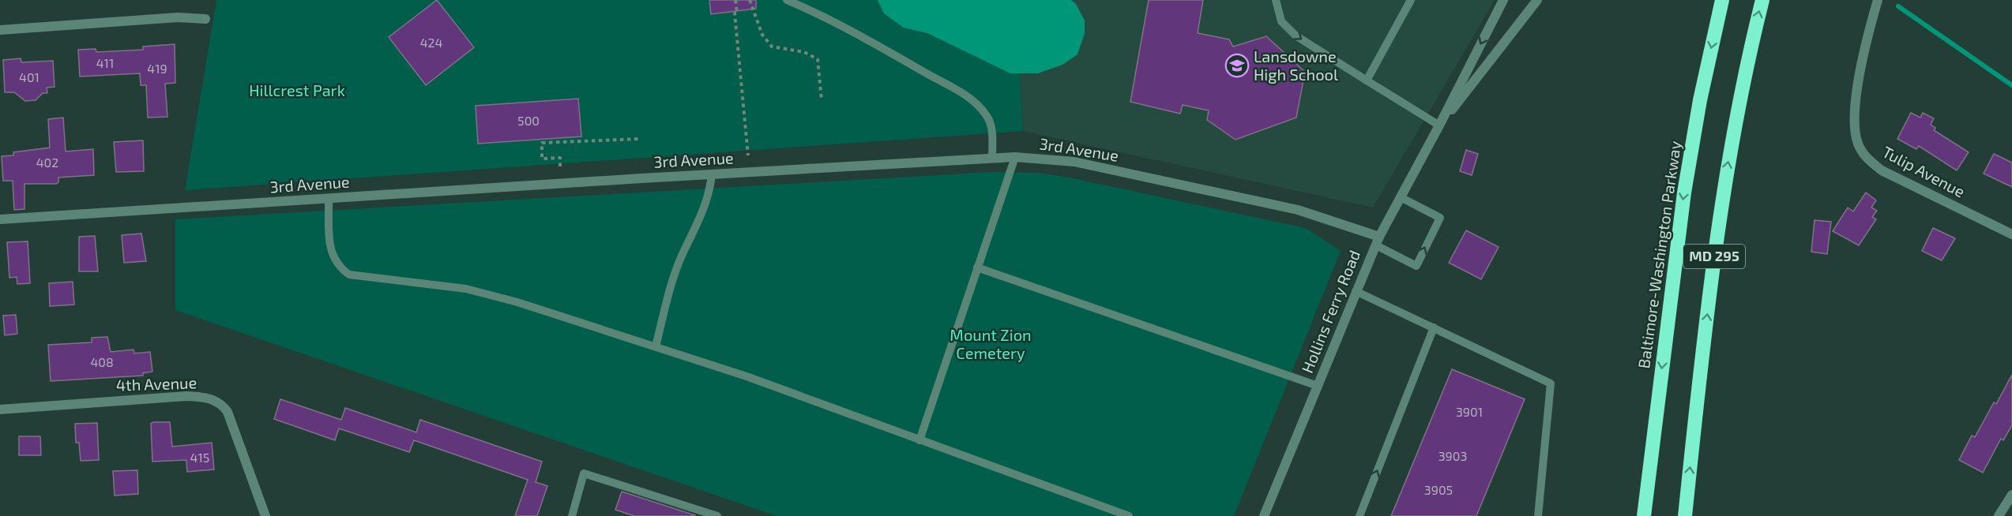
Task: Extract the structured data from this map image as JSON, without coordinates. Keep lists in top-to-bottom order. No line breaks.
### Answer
{"streets":{"highway":["Baltimore-Washington Parkway","MD 295"],"street":["3rd Avenue","Tulip Avenue","Hollins Ferry Road","4th Avenue"]},"crossings":[["3rd Avenue","Hollins Ferry Road"]],"parks":["Hillcrest Park","Mount Zion Cemetery"],"places":{"school or university":["Lansdowne High School"]},"house_numbers":["424","411","419","401","500","402","408","3901","3903","415","3905"]}
